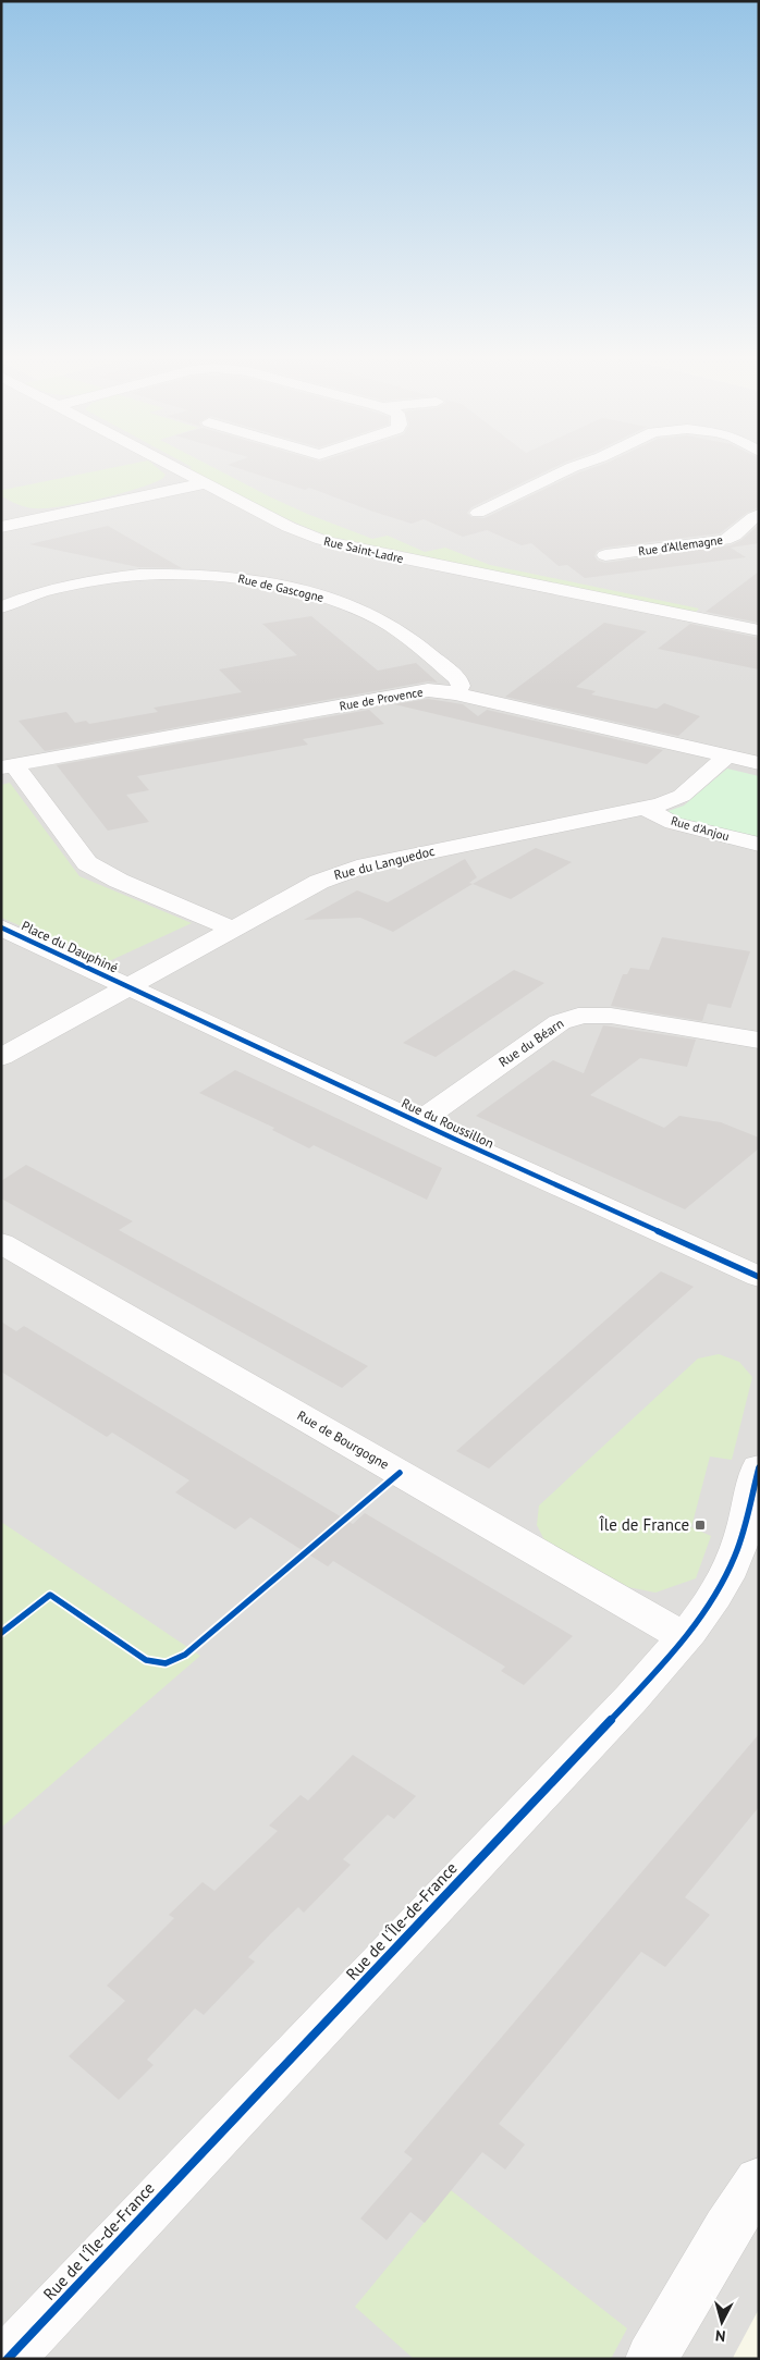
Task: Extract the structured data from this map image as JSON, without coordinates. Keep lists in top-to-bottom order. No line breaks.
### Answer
{"streets":{"street":["Rue d'Allemagne","Rue Saint-Ladre","Rue de Gascogne","Rue de Provence","Rue d'Anjou","Rue du Languedoc","Place du Dauphiné","Rue du Béarn","Rue du Roussillon","Rue de Bourgogne","Rue de l'Île-de-France"]},"crossings":[["Rue de Gascogne","Rue de Provence"],["Rue de Provence","Rue du Languedoc"],["Rue d'Anjou","Rue du Languedoc"],["Rue du Languedoc","Place du Dauphiné"],["Rue du Languedoc","Rue du Roussillon"],["Place du Dauphiné","Rue du Roussillon"],["Rue du Béarn","Rue du Roussillon"],["Rue de Bourgogne","Rue de l'Île-de-France"]],"places":{"transit":["Île de France"]},"north":"bottom"}
